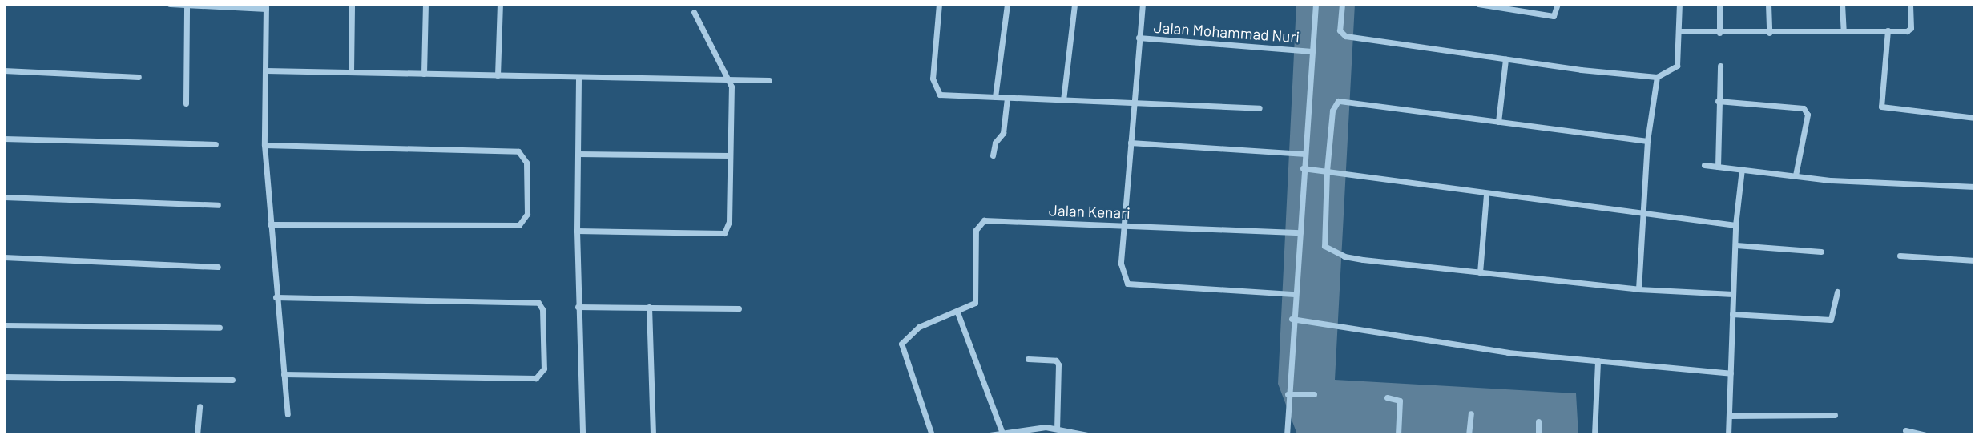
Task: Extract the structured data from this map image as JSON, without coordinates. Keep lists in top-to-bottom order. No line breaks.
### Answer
{"streets":{"street":["Jalan Mohammad Nuri","Jalan Kenari"]}}
